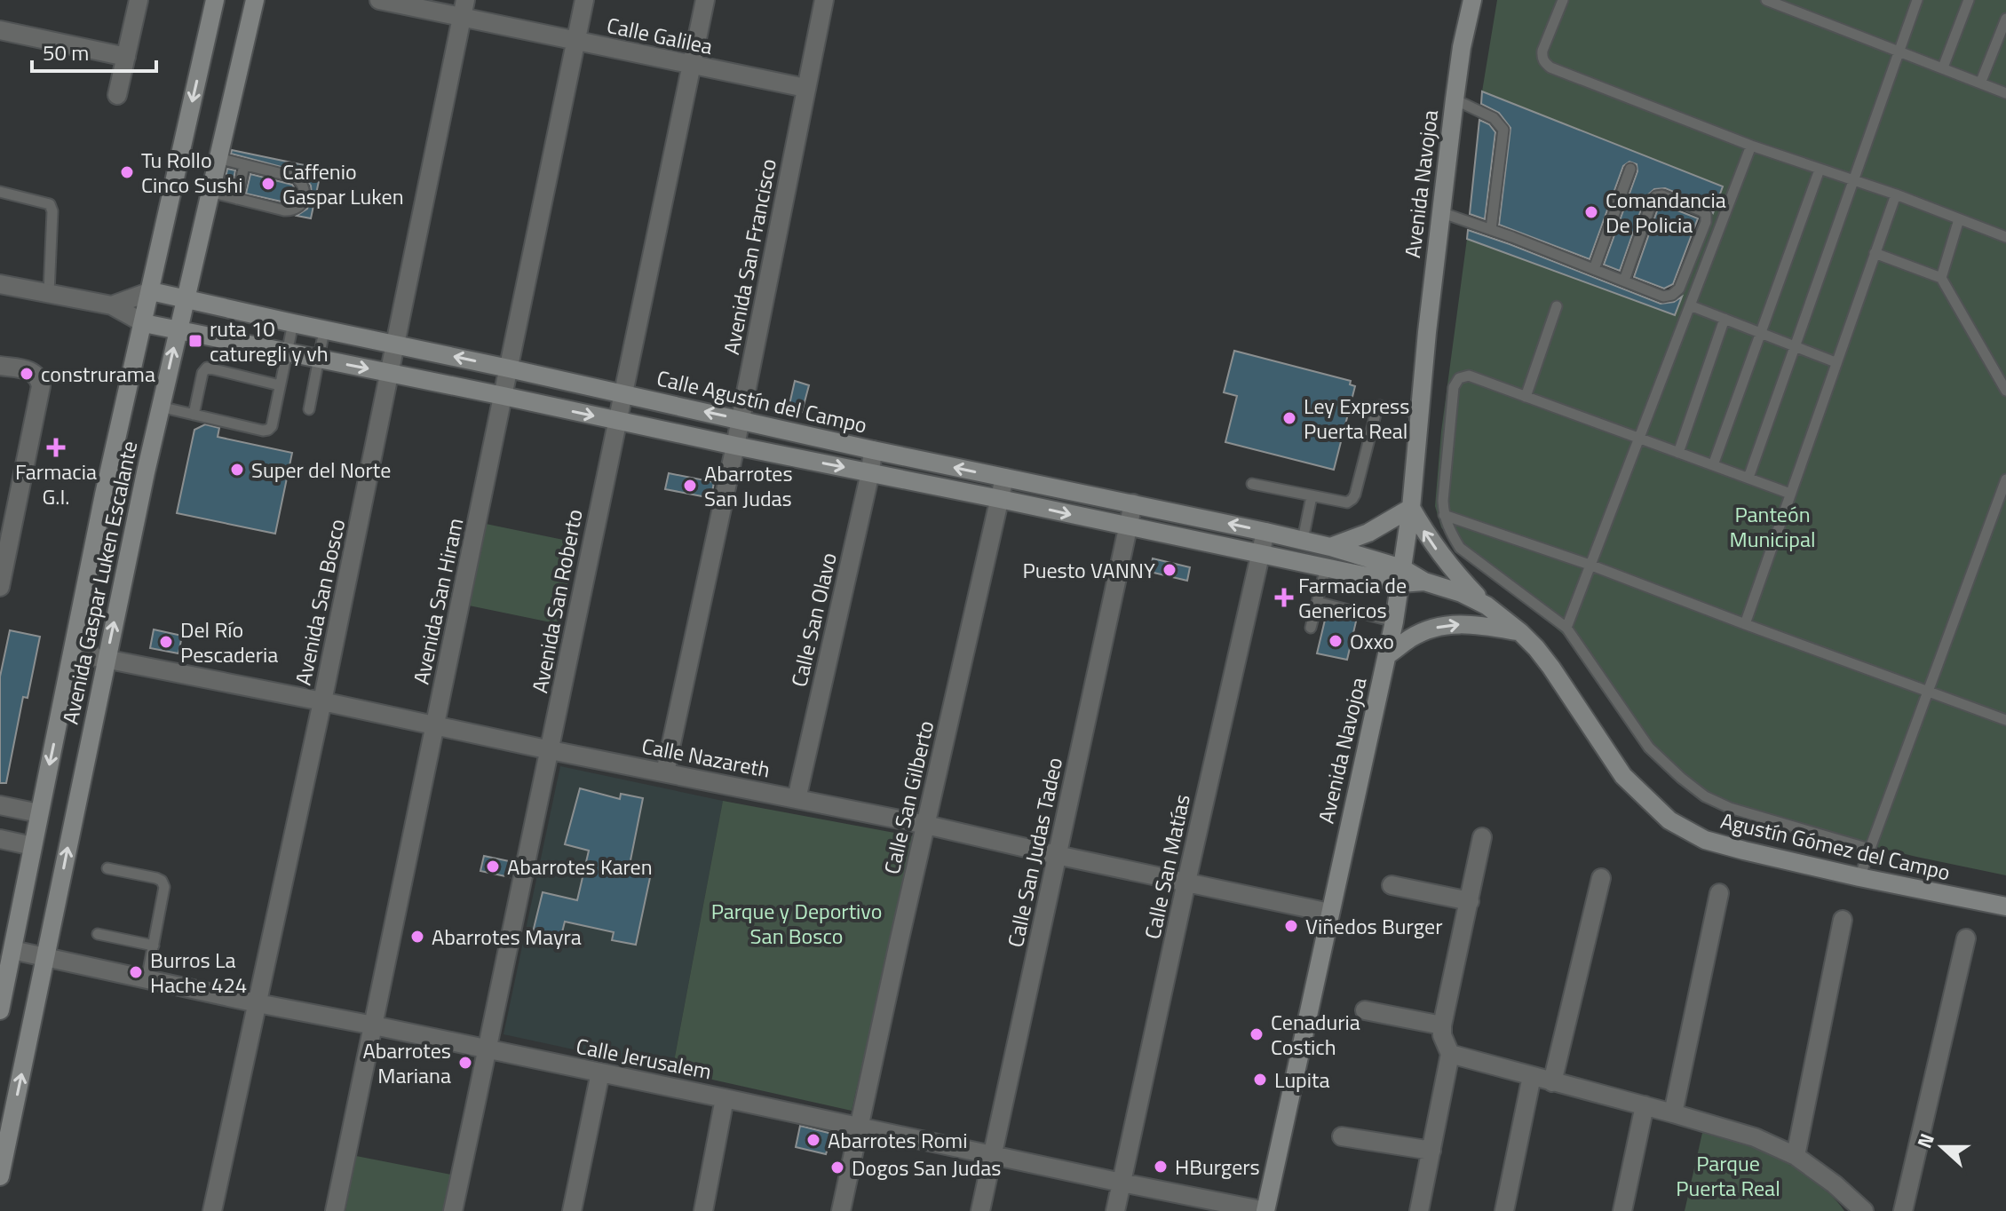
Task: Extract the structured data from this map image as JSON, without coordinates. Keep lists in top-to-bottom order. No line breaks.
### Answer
{"streets":{"street":["Calle Galilea","Avenida Navojoa","Avenida San Francisco","Calle Agustín del Campo","Avenida Gaspar Luken Escalante","Avenida San Hiram","Avenida San Roberto","Avenida San Bosco","Calle San Olavo","Calle Nazareth","Calle San Gilberto","Agustín Gómez del Campo","Calle San Judas Tadeo","Calle San Matías","Calle Jerusalem"]},"crossings":[["Calle Galilea","Avenida San Francisco"],["Calle Galilea","Avenida San Hiram"],["Calle Galilea","Avenida San Roberto"],["Calle Galilea","Avenida San Bosco"],["Avenida Navojoa","Calle Agustín del Campo"],["Avenida Navojoa","Calle Nazareth"],["Avenida Navojoa","Agustín Gómez del Campo"],["Avenida Navojoa","Calle Jerusalem"],["Avenida San Francisco","Calle Agustín del Campo"],["Avenida San Francisco","Calle Nazareth"],["Calle Agustín del Campo","Avenida Gaspar Luken Escalante"],["Calle Agustín del Campo","Avenida San Hiram"],["Calle Agustín del Campo","Avenida San Roberto"],["Calle Agustín del Campo","Avenida San Bosco"],["Calle Agustín del Campo","Calle San Olavo"],["Calle Agustín del Campo","Calle San Gilberto"],["Calle Agustín del Campo","Agustín Gómez del Campo"],["Calle Agustín del Campo","Calle San Judas Tadeo"],["Calle Agustín del Campo","Calle San Matías"],["Avenida Gaspar Luken Escalante","Calle Nazareth"],["Avenida Gaspar Luken Escalante","Calle Jerusalem"],["Avenida San Hiram","Calle Nazareth"],["Avenida San Hiram","Calle Jerusalem"],["Avenida San Roberto","Calle Nazareth"],["Avenida San Roberto","Calle Jerusalem"],["Avenida San Bosco","Calle Nazareth"],["Avenida San Bosco","Calle Jerusalem"],["Calle San Olavo","Calle Nazareth"],["Calle Nazareth","Calle San Gilberto"],["Calle Nazareth","Calle San Judas Tadeo"],["Calle Nazareth","Calle San Matías"],["Calle San Gilberto","Calle Jerusalem"],["Calle San Judas Tadeo","Calle Jerusalem"],["Calle San Matías","Calle Jerusalem"]],"parks":["Panteón Municipal","Parque y Deportivo San Bosco","Parque Puerta Real"],"places":{"other":["Tu Rollo Cinco Sushi","Caffenio Gaspar Luken","Comandancia De Policia","construrama","Ley Express Puerta Real","Super del Norte","Abarrotes San Judas","Puesto VANNY","Oxxo","Del Río Pescaderia","Abarrotes Karen","Viñedos Burger","Abarrotes Mayra","Burros La Hache 424","Cenaduria Costich","Abarrotes Mariana","Lupita","Abarrotes Romi","HBurgers","Dogos San Judas"],"transit":["ruta 10 caturegli y vh"],"health":["Farmacia G.I.","Farmacia de Genericos"]},"scale_bar":"50 m","north":"left"}
